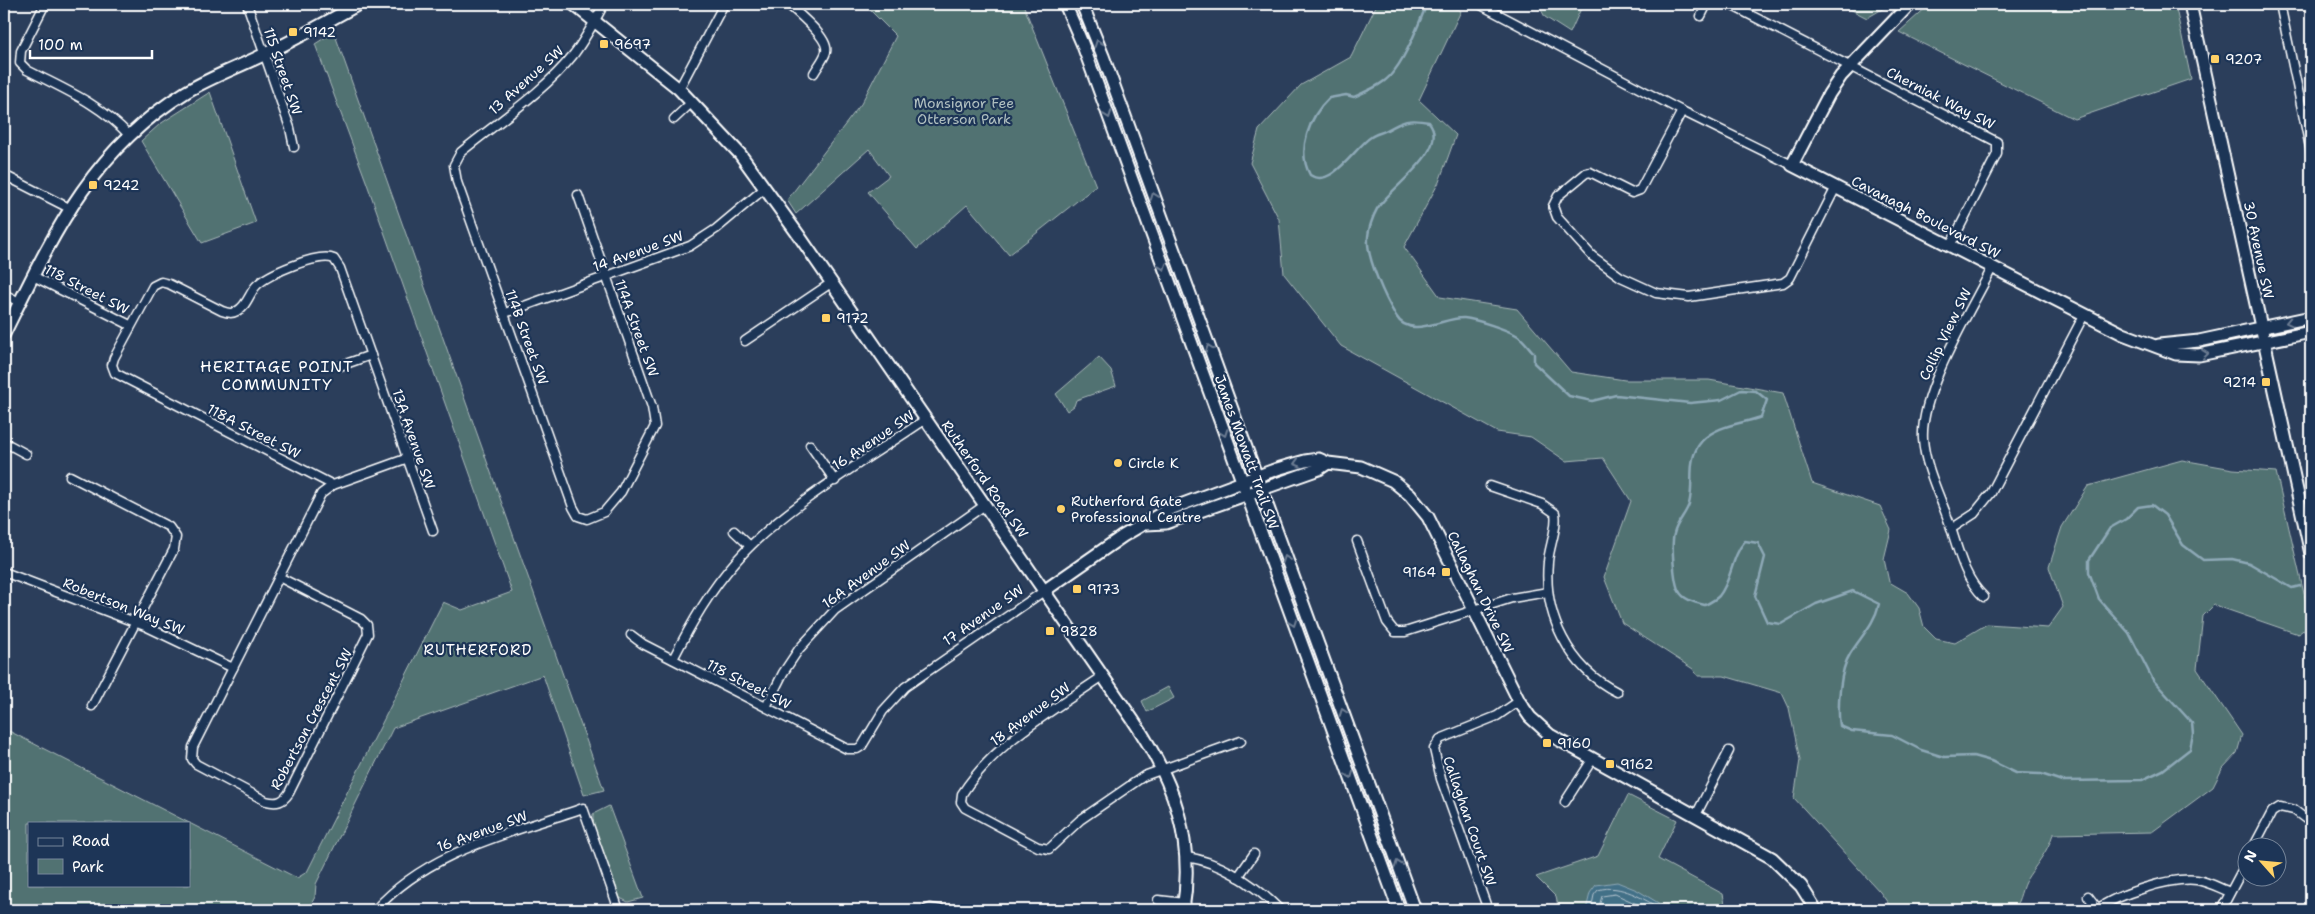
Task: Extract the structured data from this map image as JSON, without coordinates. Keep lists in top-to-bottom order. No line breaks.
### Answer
{"streets":{"street":["115 Street SW","13 Avenue SW","Cherniak Way SW","Cavanagh Boulevard SW","30 Avenue SW","14 Avenue SW","118 Street SW","114A Street SW","Collip View SW","114B Street SW","118A Street SW","13A Avenue SW","16 Avenue SW","James Mowatt Trail SW","Rutherford Road SW","16A Avenue SW","Callaghan Drive SW","Robertson Way SW","17 Avenue SW","18 Avenue SW","Robertson Crescent SW","Callaghan Court SW"]},"crossings":[["13 Avenue SW","114B Street SW"],["13 Avenue SW","Rutherford Road SW"],["Cherniak Way SW","Cavanagh Boulevard SW"],["Cavanagh Boulevard SW","Collip View SW"],["14 Avenue SW","114A Street SW"],["14 Avenue SW","114B Street SW"],["14 Avenue SW","Rutherford Road SW"],["118 Street SW","118A Street SW"],["118 Street SW","13A Avenue SW"],["118 Street SW","16 Avenue SW"],["118 Street SW","16A Avenue SW"],["118 Street SW","17 Avenue SW"],["114A Street SW","114B Street SW"],["118A Street SW","13A Avenue SW"],["118A Street SW","Robertson Crescent SW"],["13A Avenue SW","Robertson Crescent SW"],["16 Avenue SW","Rutherford Road SW"],["James Mowatt Trail SW","Callaghan Drive SW"],["James Mowatt Trail SW","17 Avenue SW"],["Rutherford Road SW","16A Avenue SW"],["Rutherford Road SW","17 Avenue SW"],["Rutherford Road SW","18 Avenue SW"],["Callaghan Drive SW","17 Avenue SW"],["Callaghan Drive SW","Callaghan Court SW"],["Robertson Way SW","Robertson Crescent SW"]],"districts":["HERITAGE POINT COMMUNITY","RUTHERFORD"],"parks":["Monsignor Fee Otterson Park"],"places":{"transit":["9142","9697","9207","9242","9172","9214","9164","9173","9828","9160","9162"],"other":["Circle K","Rutherford Gate Professional Centre"]},"legend":["Road","Park"],"scale_bar":"100 m","north":"top left"}
